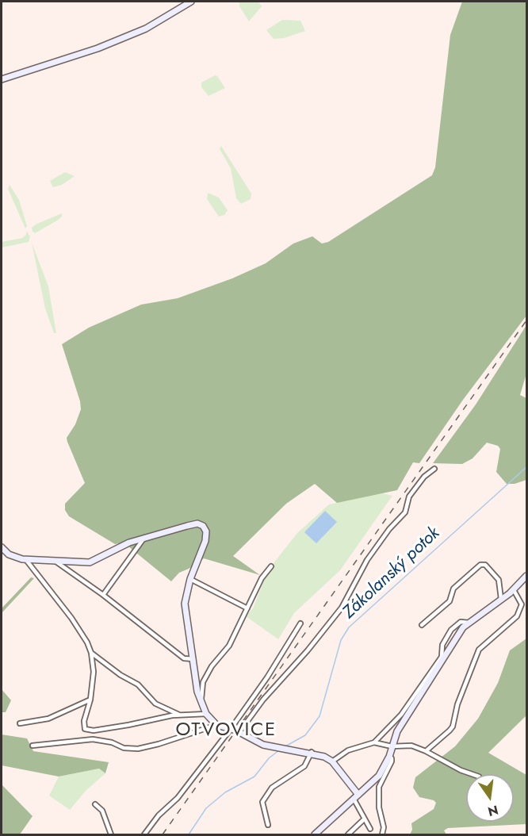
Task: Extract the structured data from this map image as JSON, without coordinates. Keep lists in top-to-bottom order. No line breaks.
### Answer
{"districts":["OTVOVICE"],"water":["Zákolanský potok"],"north":"bottom"}
